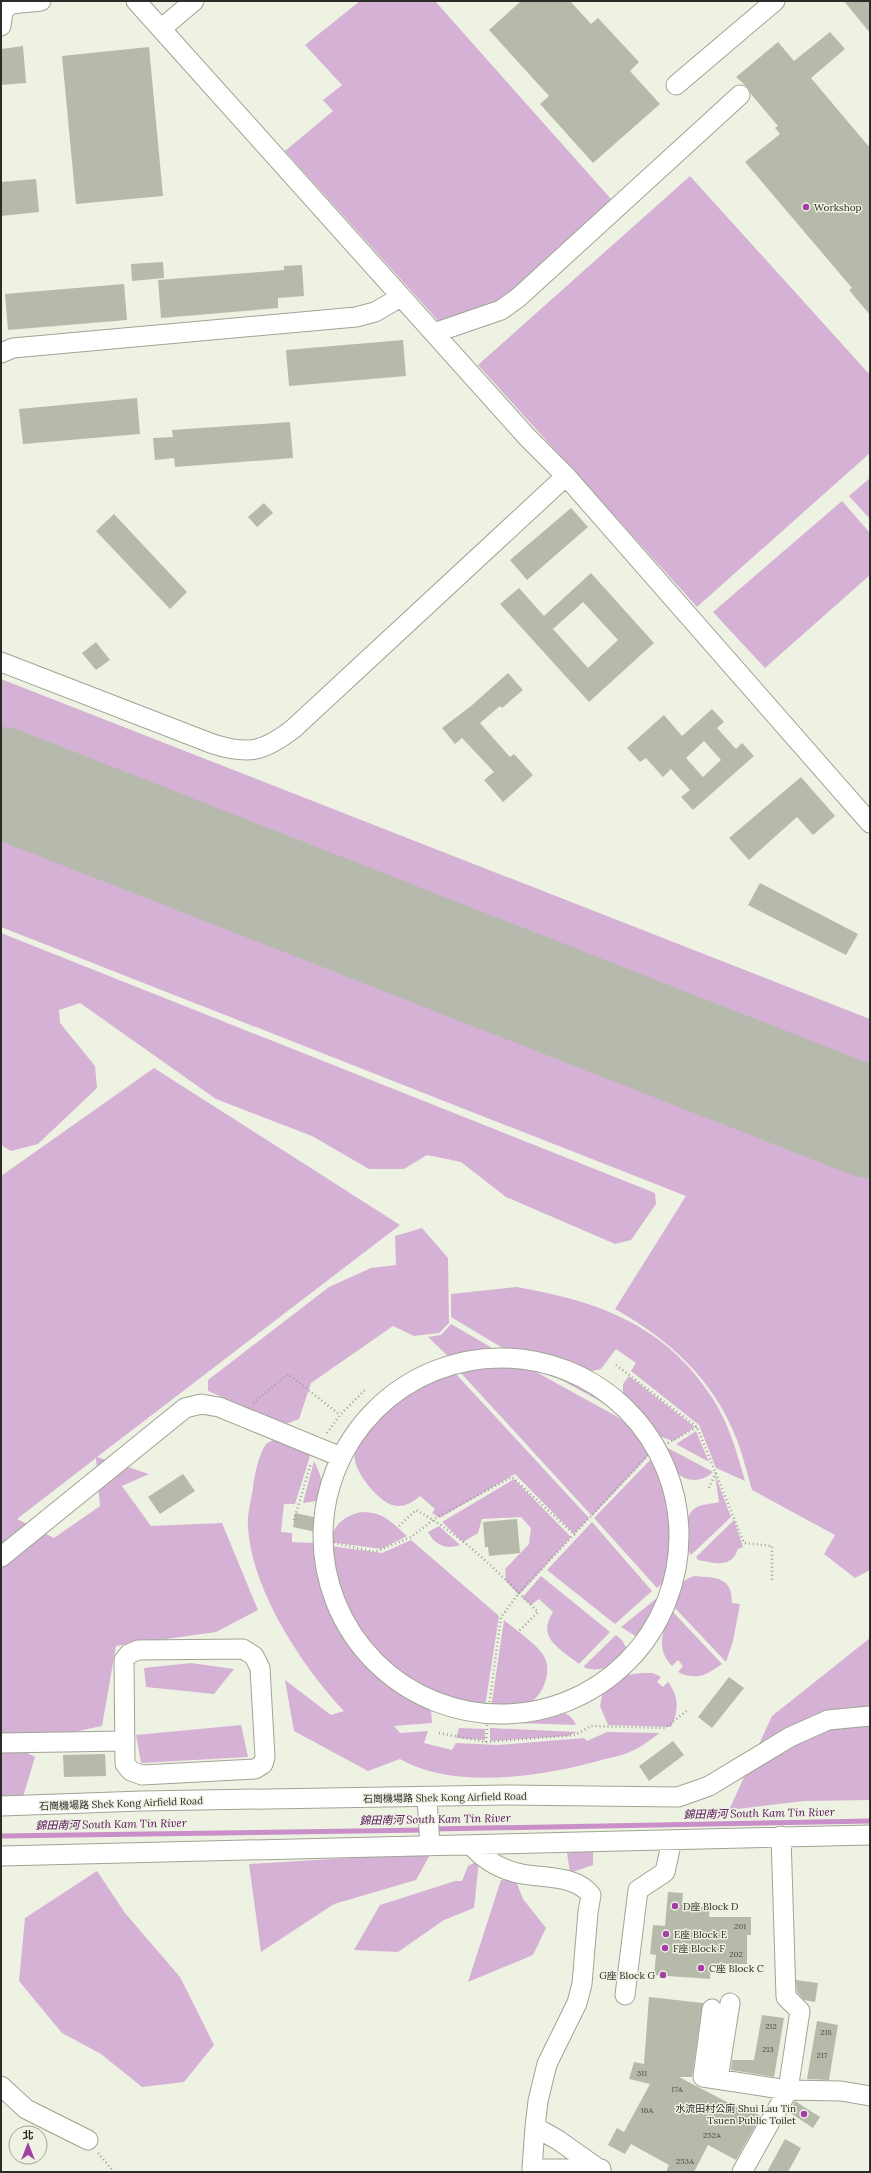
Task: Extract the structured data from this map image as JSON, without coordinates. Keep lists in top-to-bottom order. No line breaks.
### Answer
{"streets":{"street":["石崗機場路 Shek Kong Airfield Road"]},"water":["錦田南河 South Kam Tin River"],"places":["Workshop","D座 Block D","E座 Block E","F座 Block F","C座 Block C","G座 Block G","水流田村公廁 Shui Lau Tin Tsuen Public Toilet"],"house_numbers":["201","202","212","218","213","217","311","17A","16A","252A","253A"],"north":"top"}
